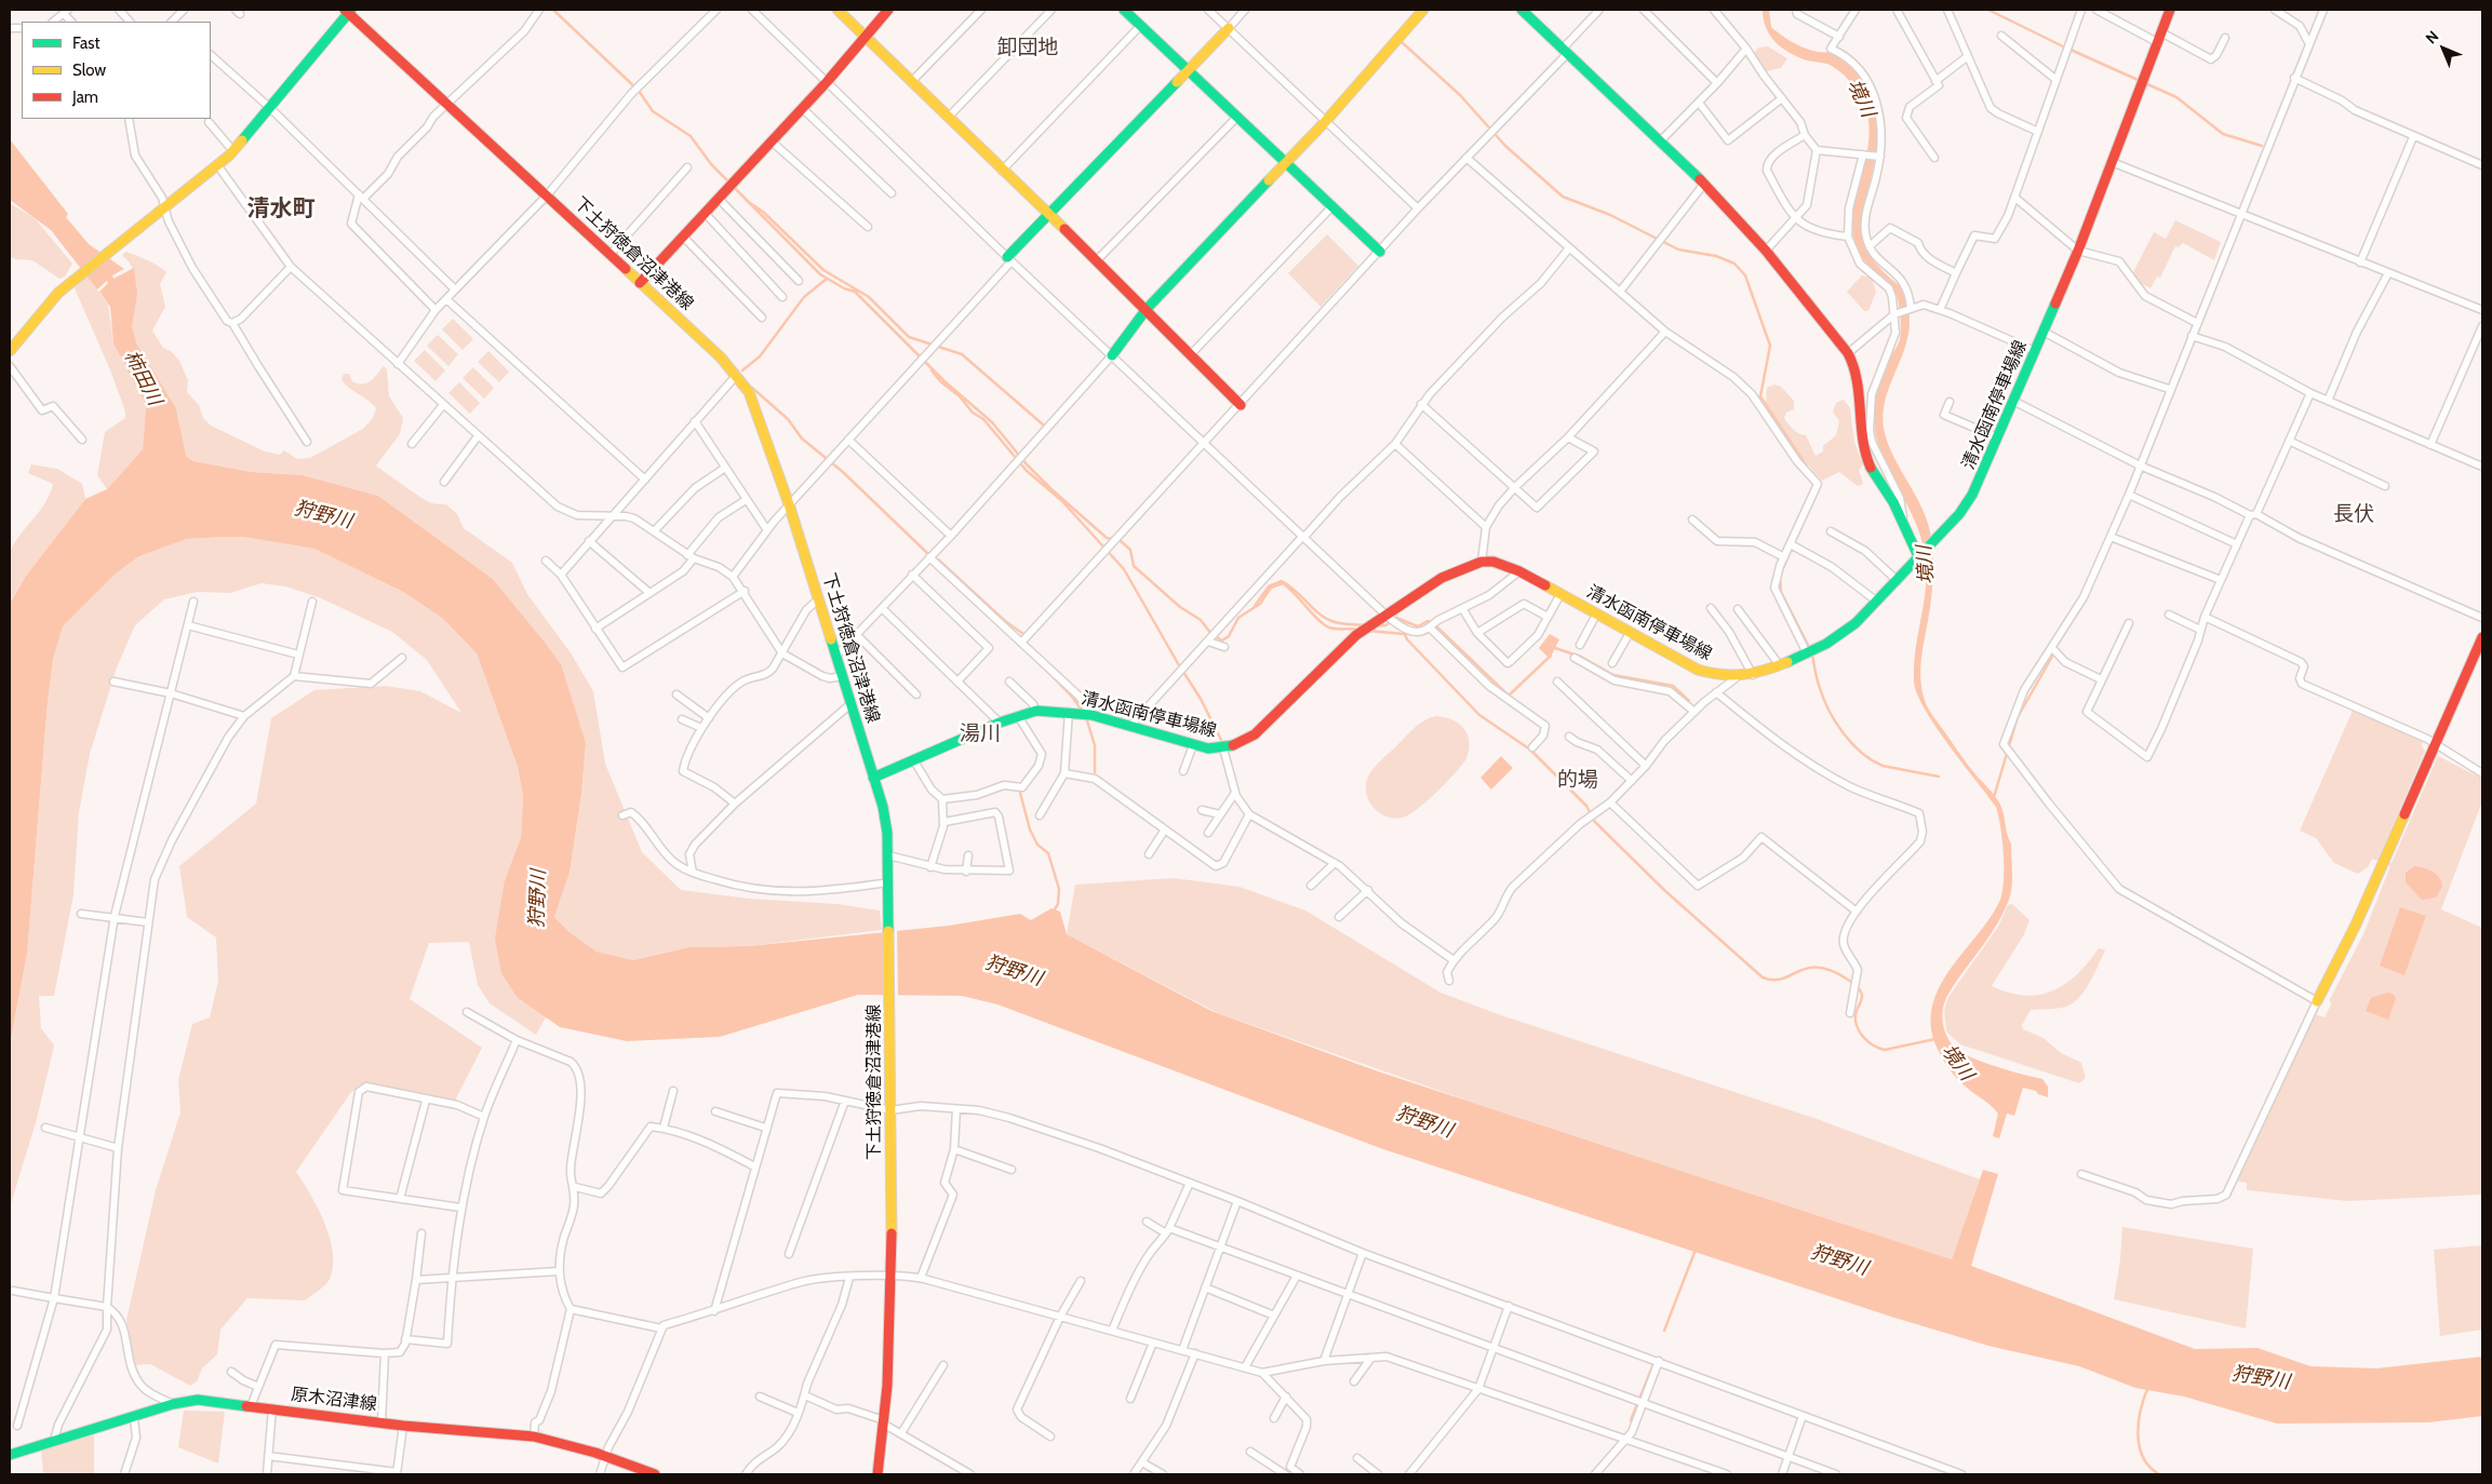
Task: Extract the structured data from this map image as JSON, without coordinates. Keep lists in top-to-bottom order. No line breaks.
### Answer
{"streets":{"main road":["下土狩徳倉沼津港線","清水函南停車場線","原木沼津線"]},"crossings":[["下土狩徳倉沼津港線","清水函南停車場線"]],"districts":["卸団地","清水町","長伏","湯川","的場"],"water":["境川","柿田川","狩野川"],"legend":["Fast","Slow","Jam"],"north":"top left"}
